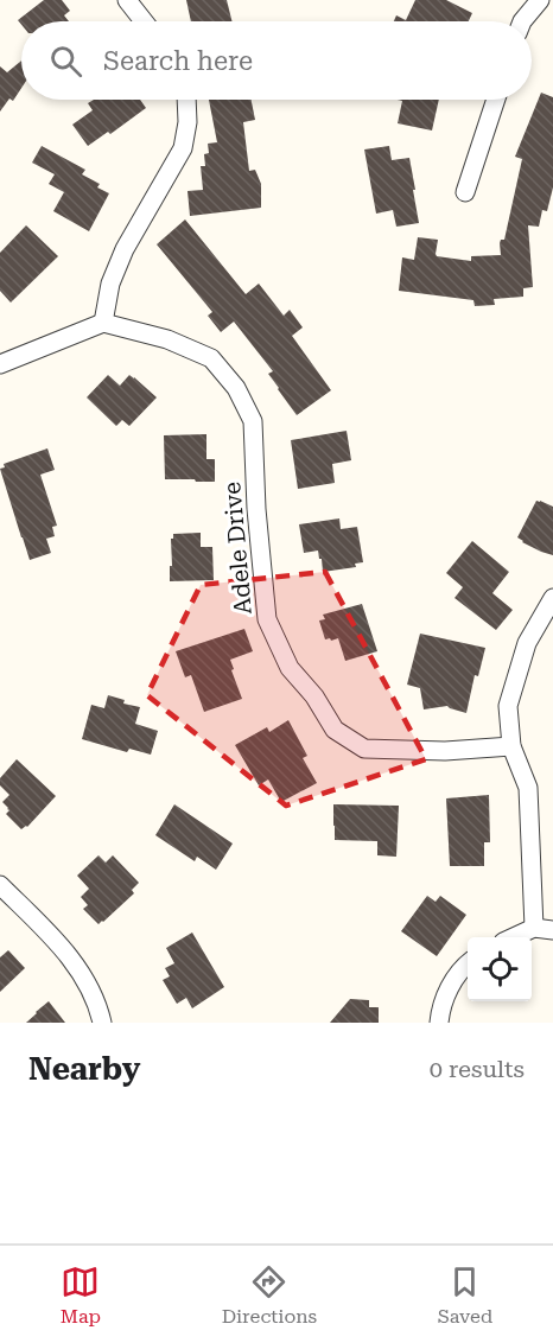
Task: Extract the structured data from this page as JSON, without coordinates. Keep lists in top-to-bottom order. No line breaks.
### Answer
{"streets":{"street":["Adele Drive"]},"page":{"search":"Search here","heading":["Nearby","0 results"],"nav":["Map","Directions","Saved"]}}
